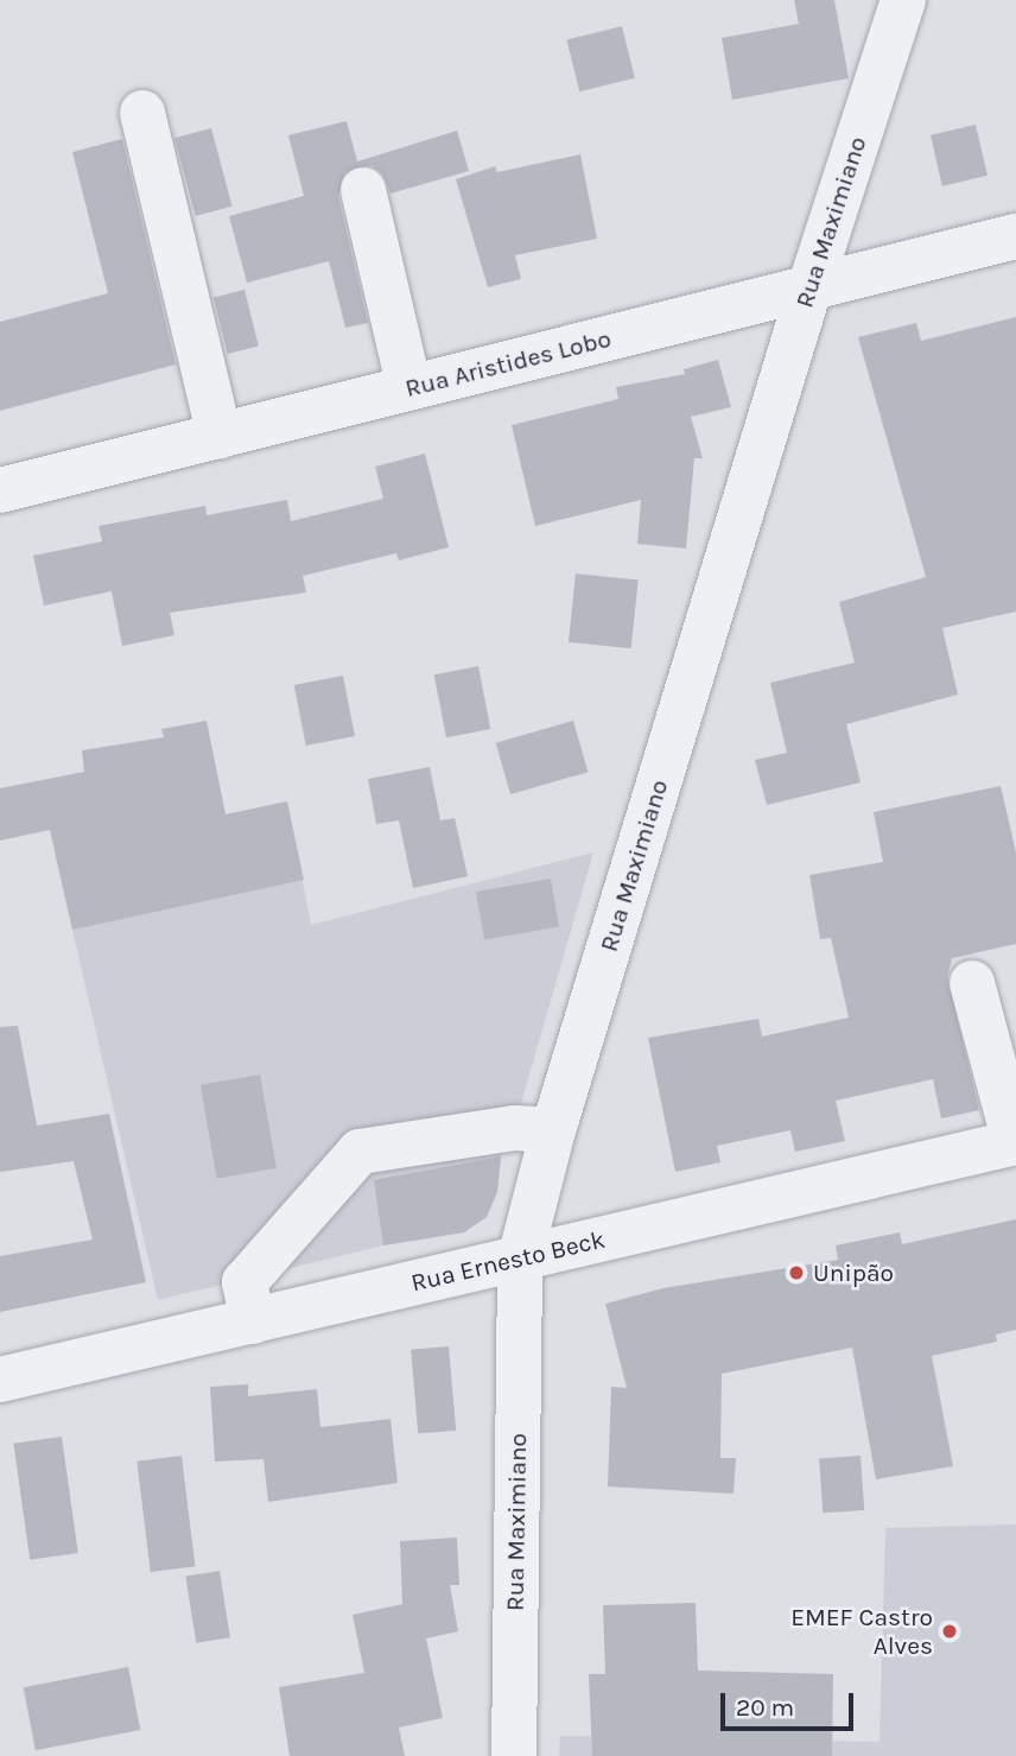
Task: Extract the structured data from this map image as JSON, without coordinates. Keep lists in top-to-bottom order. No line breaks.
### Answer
{"streets":{"street":["Rua Maximiano","Rua Aristides Lobo","Rua Ernesto Beck"]},"crossings":[["Rua Maximiano","Rua Aristides Lobo"],["Rua Maximiano","Rua Ernesto Beck"]],"places":["Unipão","EMEF Castro Alves"],"scale_bar":"20 m"}
